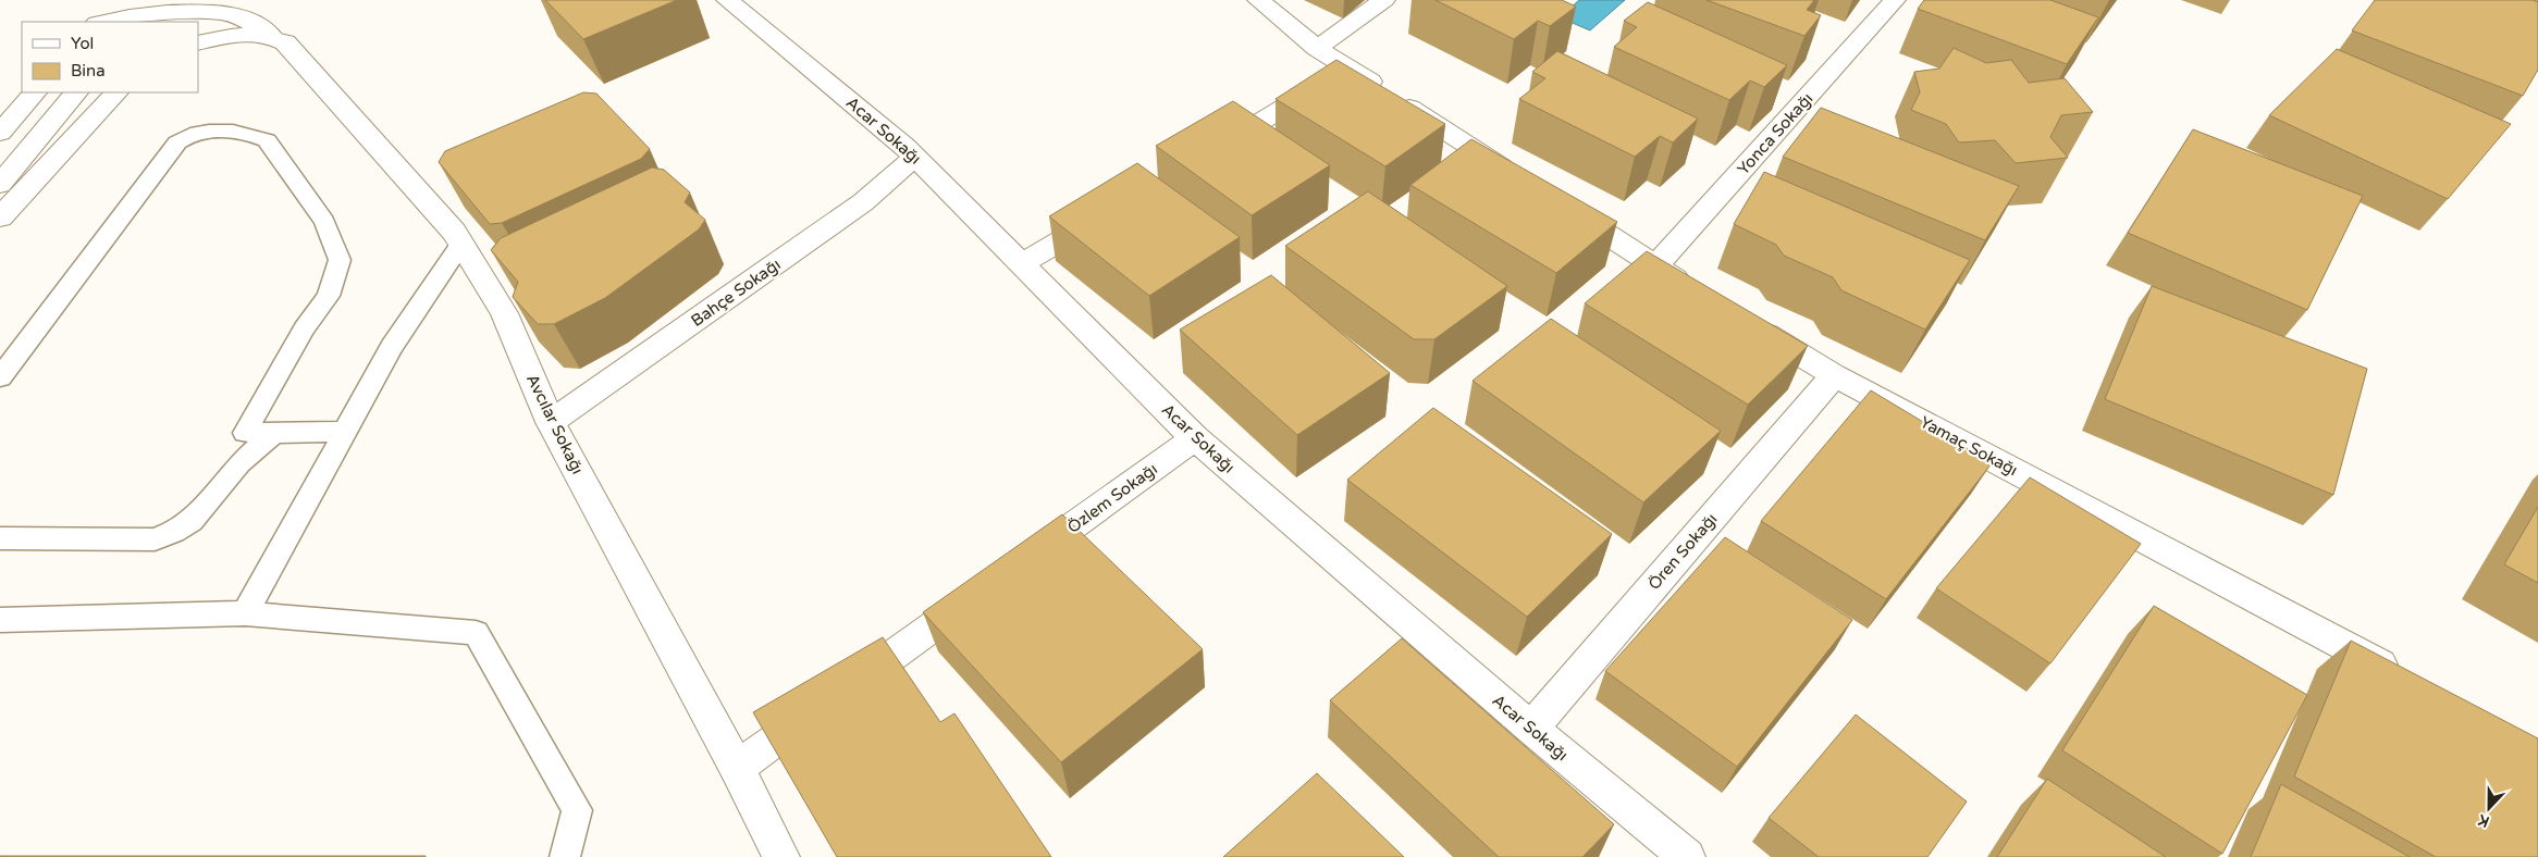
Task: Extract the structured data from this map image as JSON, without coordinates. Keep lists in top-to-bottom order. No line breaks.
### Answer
{"streets":{"main road":["Acar Sokağı","Yonca Sokağı","Bahçe Sokağı","Avcılar Sokağı","Yamaç Sokağı","Özlem Sokağı","Ören Sokağı"]},"crossings":[["Acar Sokağı","Bahçe Sokağı"],["Acar Sokağı","Özlem Sokağı"],["Acar Sokağı","Ören Sokağı"],["Bahçe Sokağı","Avcılar Sokağı"],["Yamaç Sokağı","Ören Sokağı"]],"legend":["Yol","Bina"],"north":"bottom"}
